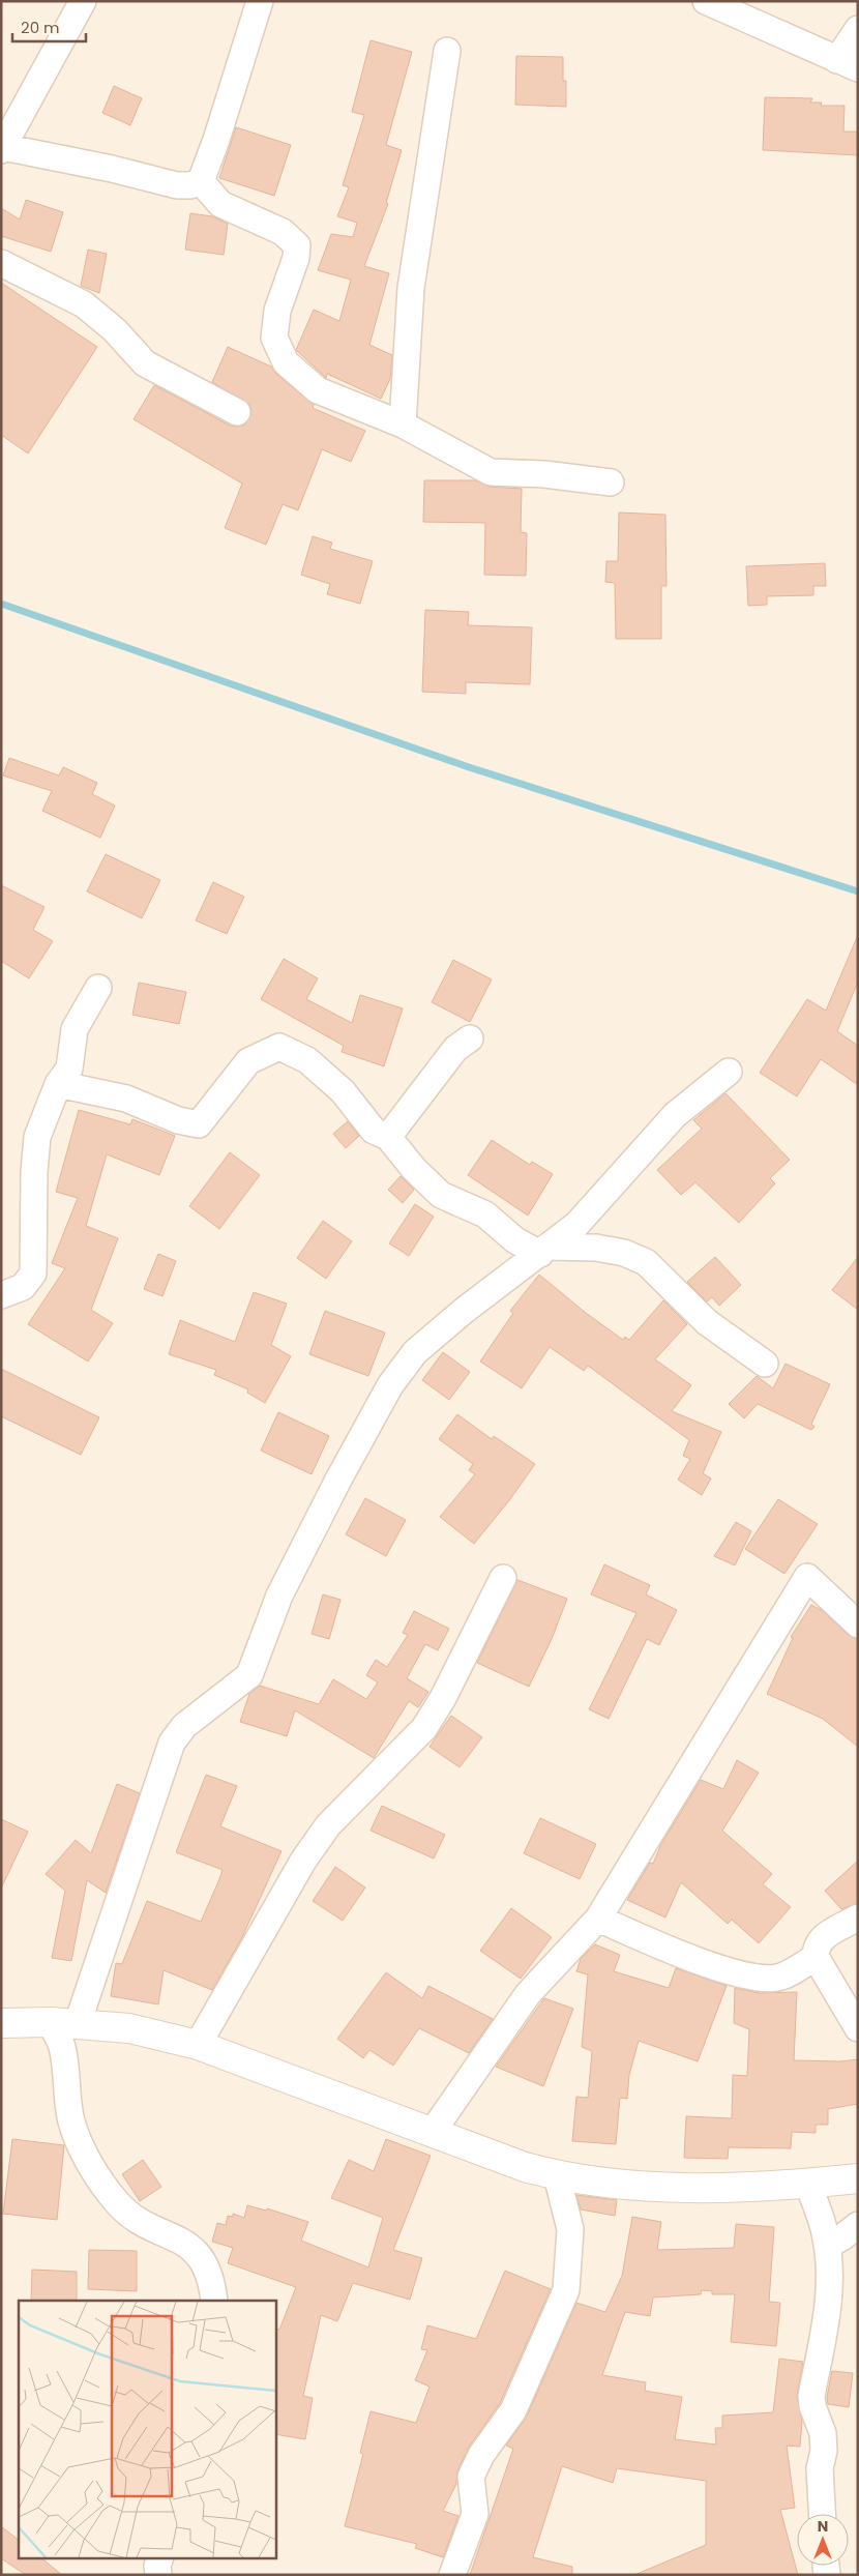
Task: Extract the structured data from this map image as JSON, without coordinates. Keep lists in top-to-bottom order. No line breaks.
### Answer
{"scale_bar":"20 m","north":"top"}
